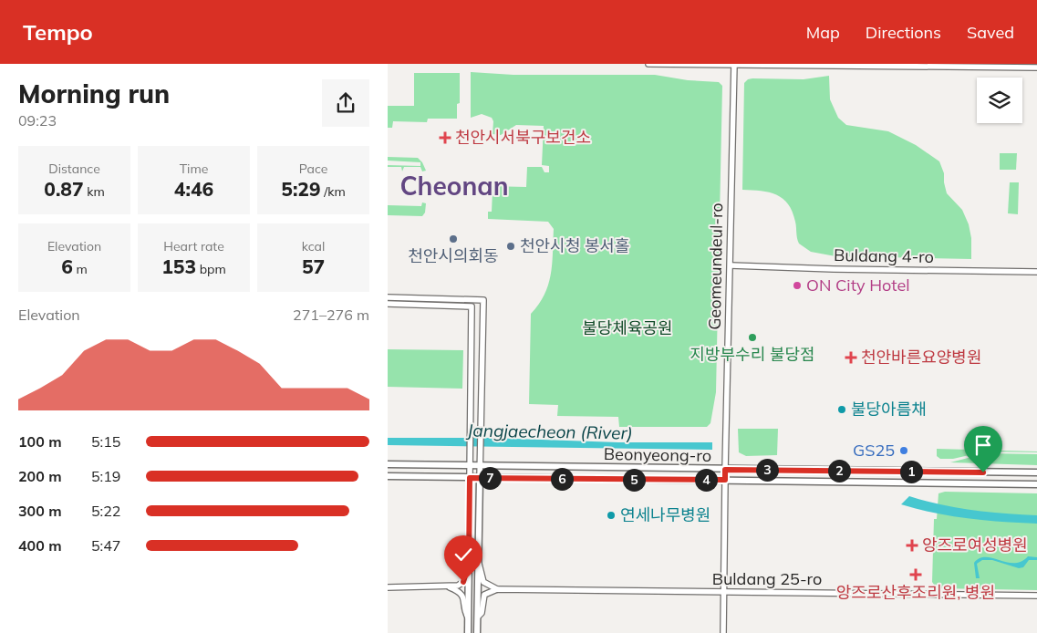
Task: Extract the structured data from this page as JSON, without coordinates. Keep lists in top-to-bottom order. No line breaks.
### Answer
{"streets":{"main road":["Beonyeong-ro"],"street":["Buldang 4-ro","Geomeundeul-ro","Buldang 25-ro"]},"crossings":[["Buldang 4-ro","Geomeundeul-ro"],["Geomeundeul-ro","Beonyeong-ro"]],"districts":["Cheonan"],"water":["Jangjaecheon (River)"],"parks":["불당체육공원"],"places":{"health":["천안시서북구보건소","천안바른요양병원","앙즈로여성병원","앙즈로산후조리원, 병원"],"other":["천안시의회동","천안시청 봉서홀","ON City Hotel","지방부수리 불당점","불당아름채","GS25","연세나무병원"]},"page":{"header":"Tempo","nav":["Map","Directions","Saved"],"heading":["Morning run","09:23"],"stats":[["Distance","0.87 km"],["Time","4:46"],["Pace","5:29 /km"],["Elevation","6 m"],["Heart rate","153 bpm"],["kcal","57"]],"chart":["Elevation","271–276 m"],"list":[{"name":"100 m","note":"5:15"},{"name":"200 m","note":"5:19"},{"name":"300 m","note":"5:22"},{"name":"400 m","note":"5:47"}],"pins":["3","2","1","7","6","4","5"]}}
